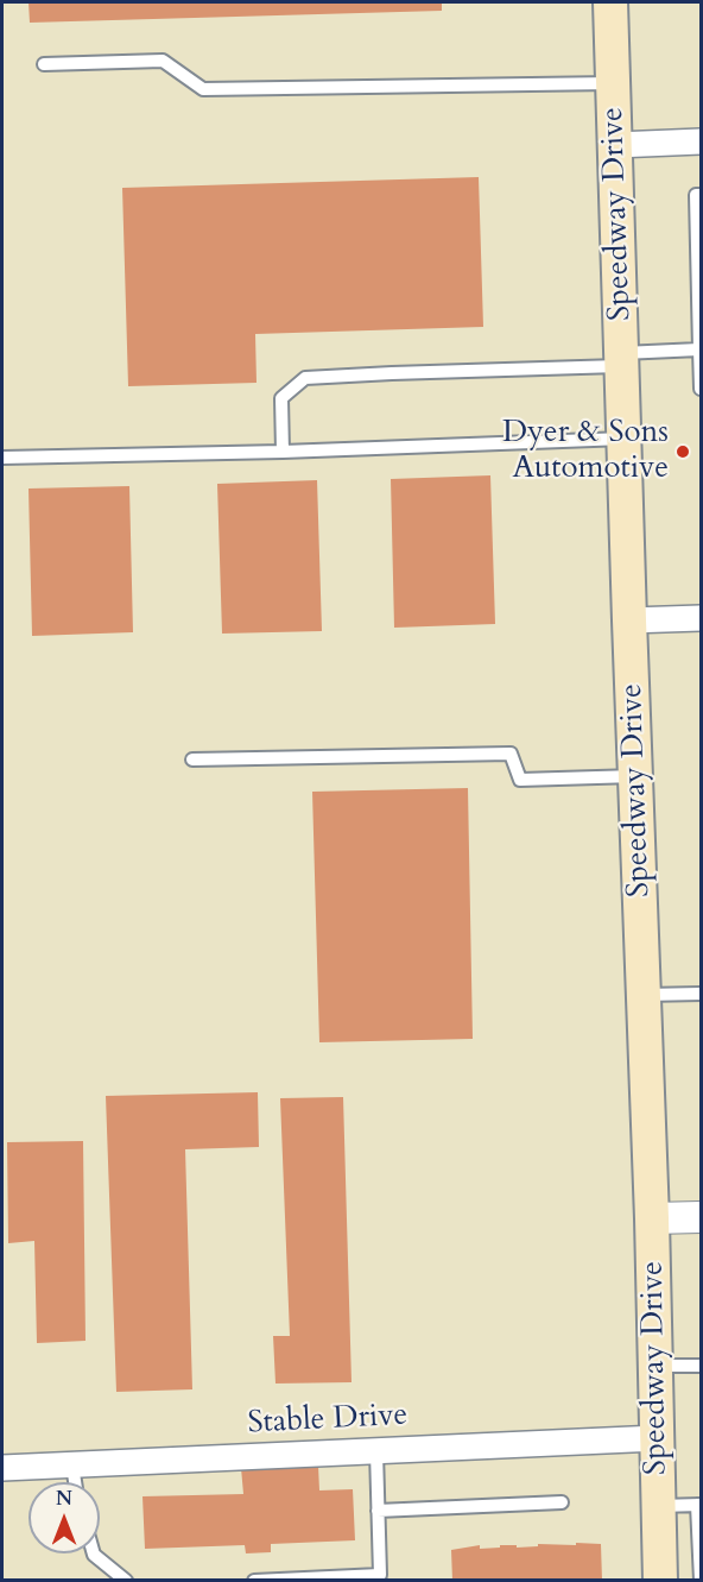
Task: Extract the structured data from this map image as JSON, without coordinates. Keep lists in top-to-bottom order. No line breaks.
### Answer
{"streets":{"main road":["Speedway Drive"],"street":["Stable Drive"]},"crossings":[["Speedway Drive","Stable Drive"]],"places":["Dyer & Sons Automotive"],"north":"top"}
